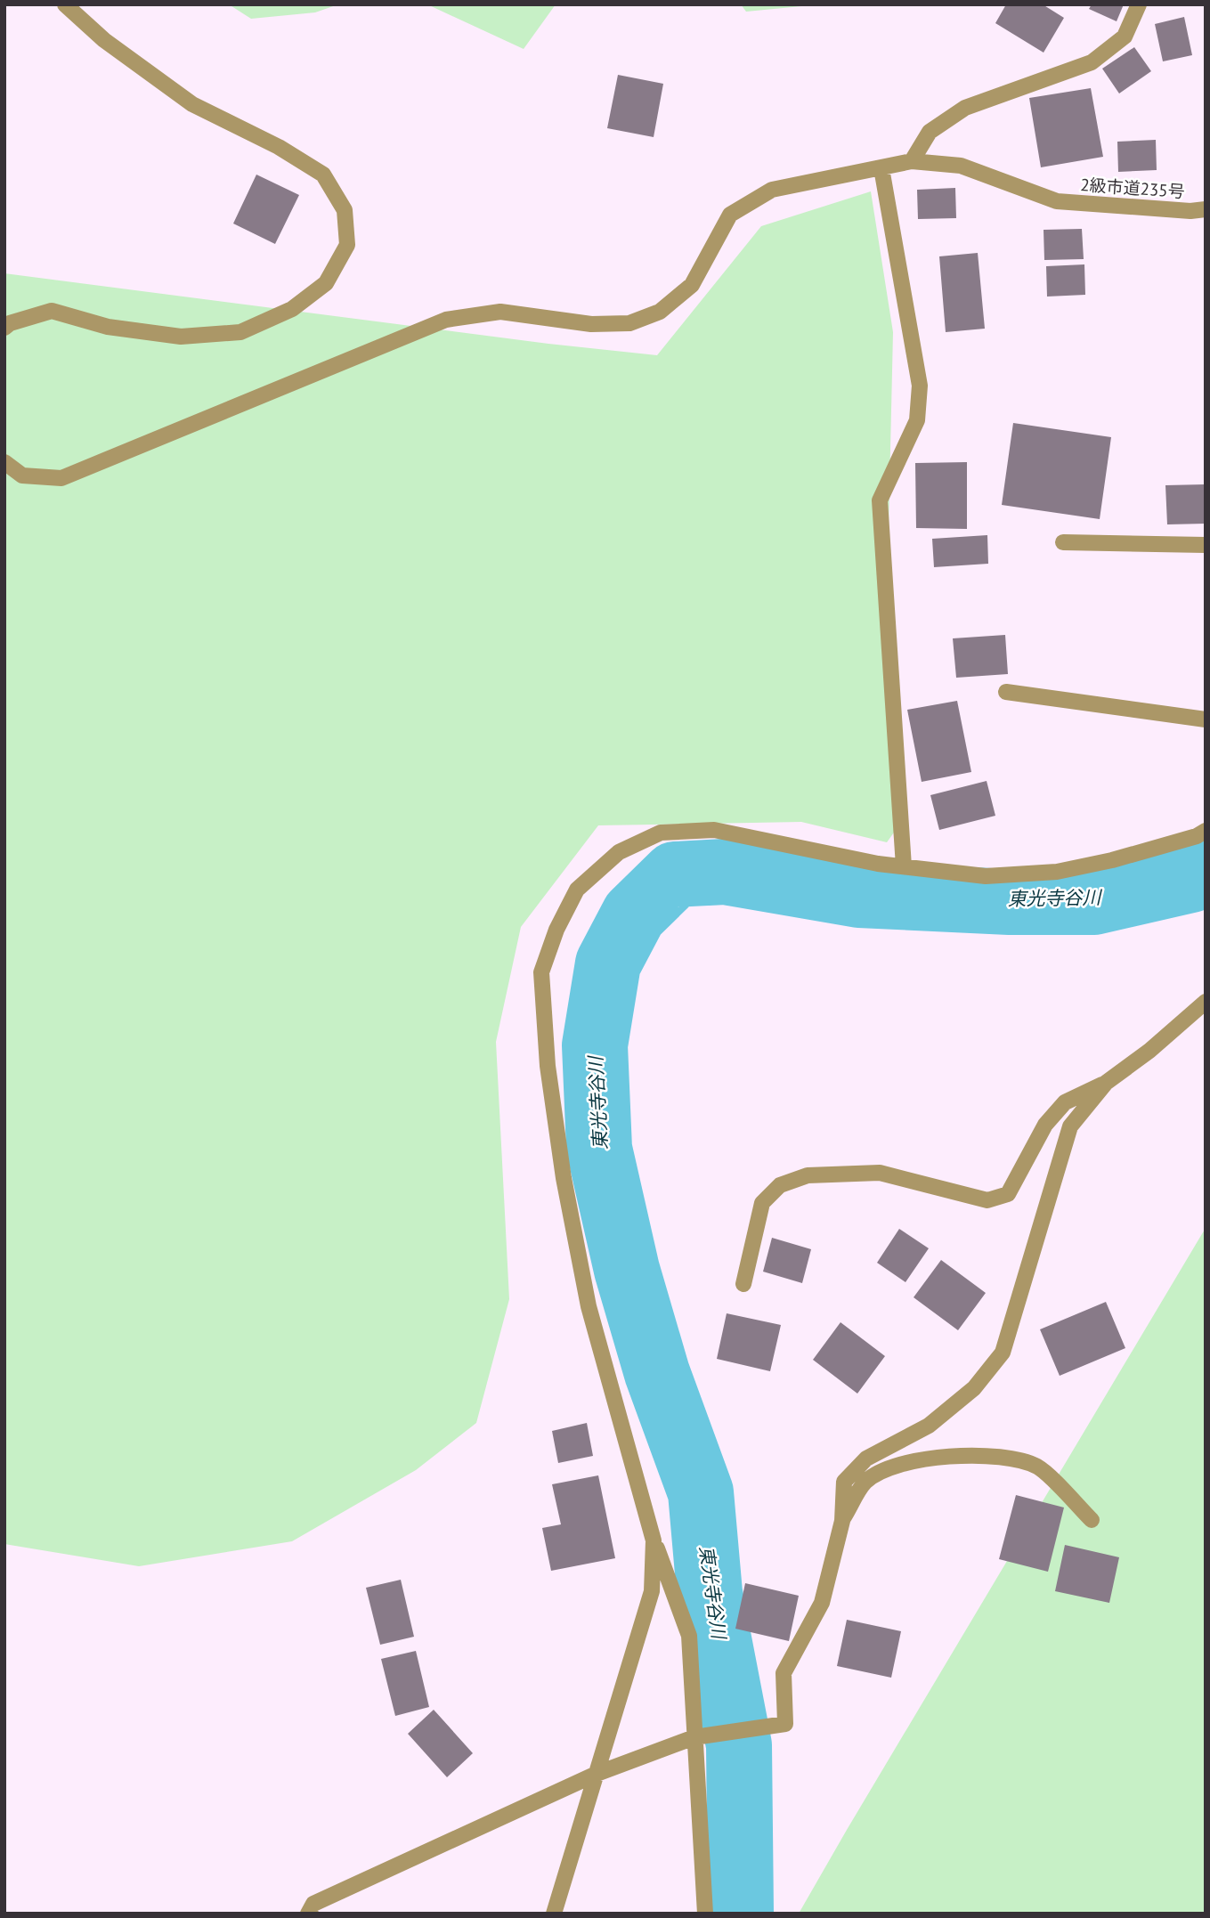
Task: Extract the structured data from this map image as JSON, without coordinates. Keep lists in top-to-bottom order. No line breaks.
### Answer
{"streets":{"street":["2級市道235号"]},"water":["東光寺谷川"]}
